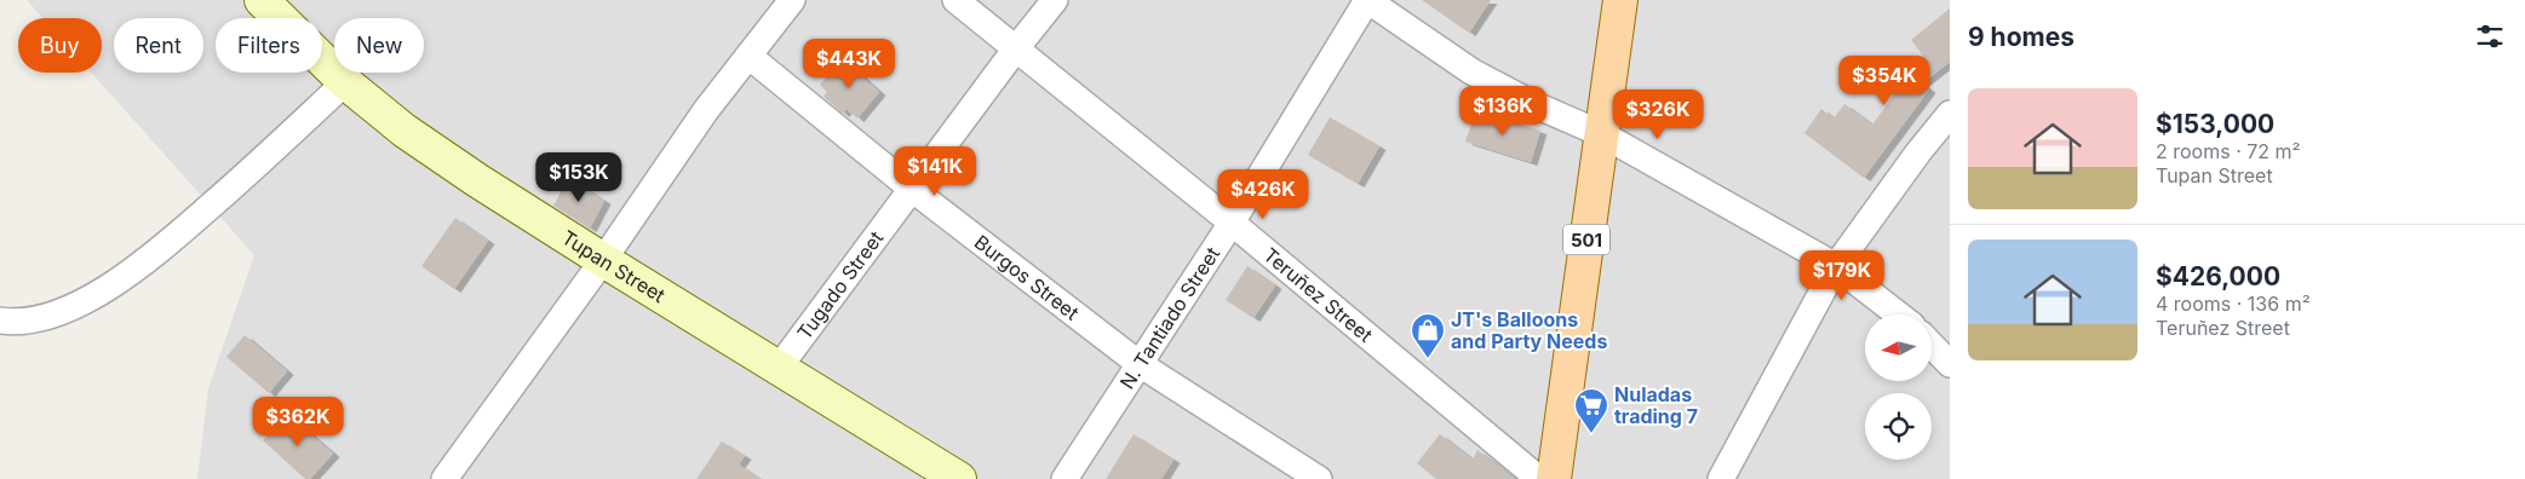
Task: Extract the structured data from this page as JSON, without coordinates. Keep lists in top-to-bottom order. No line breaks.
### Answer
{"streets":{"main road":["501","Tupan Street"],"street":["Burgos Street","Tugado Street","Teruñez Street","N. Tantiado Street"]},"crossings":[["Tupan Street","Tugado Street"],["Burgos Street","Tugado Street"],["Burgos Street","N. Tantiado Street"],["Tugado Street","Teruñez Street"],["Teruñez Street","N. Tantiado Street"]],"places":{"shop":["JT's Balloons and Party Needs"],"supermarket":["Nuladas trading 7"]},"north":"left","page":{"heading":"9 homes","chip":["Buy","Rent","Filters","New"],"price":["$443K","$354K","$136K","$326K","$141K","$153K","$426K","$179K","$362K"],"list":[{"name":"$153,000","note":"2 rooms · 72 m² · Tupan Street"},{"name":"$426,000","note":"4 rooms · 136 m² · Teruñez Street"}]}}
